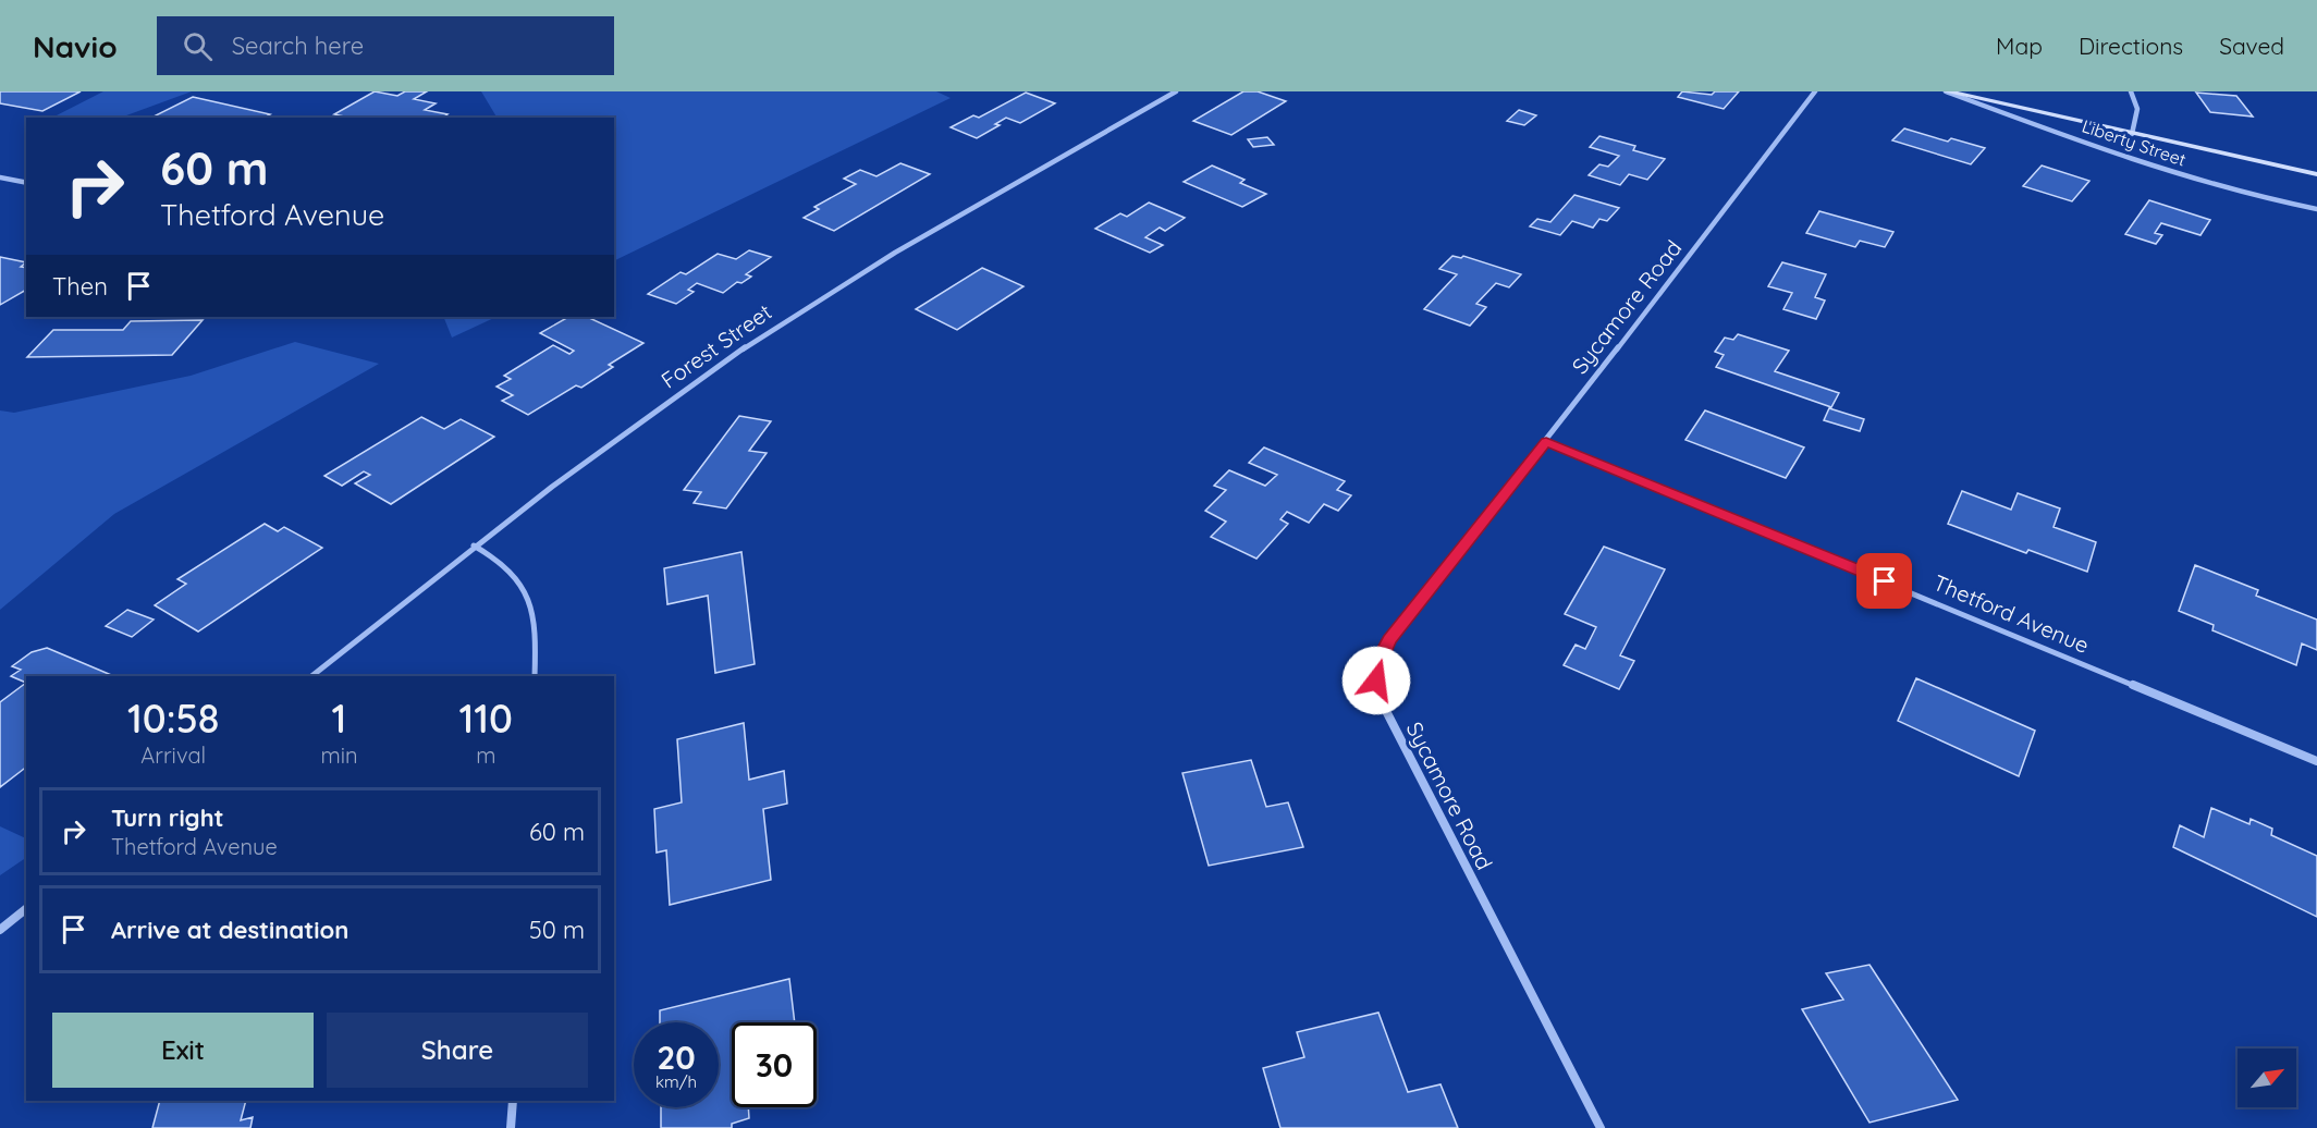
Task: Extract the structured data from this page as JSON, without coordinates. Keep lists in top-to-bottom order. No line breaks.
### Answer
{"streets":{"main road":["Liberty Street"],"street":["Sycamore Road","Forest Street","Thetford Avenue"]},"crossings":[["Sycamore Road","Thetford Avenue"]],"north":"top right","page":{"header":"Navio","search":"Search here","nav":["Map","Directions","Saved"],"turn":["60 m","Thetford Avenue"],"then":"Then","eta":["10:58","Arrival","1","min","110","m"],"list":[{"name":"Turn right","note":"Thetford Avenue","value":"60 m"},{"name":"Arrive at destination","value":"50 m"}],"buttons":["Exit","Share"],"speed":"20 km/h","limit":"30"}}
